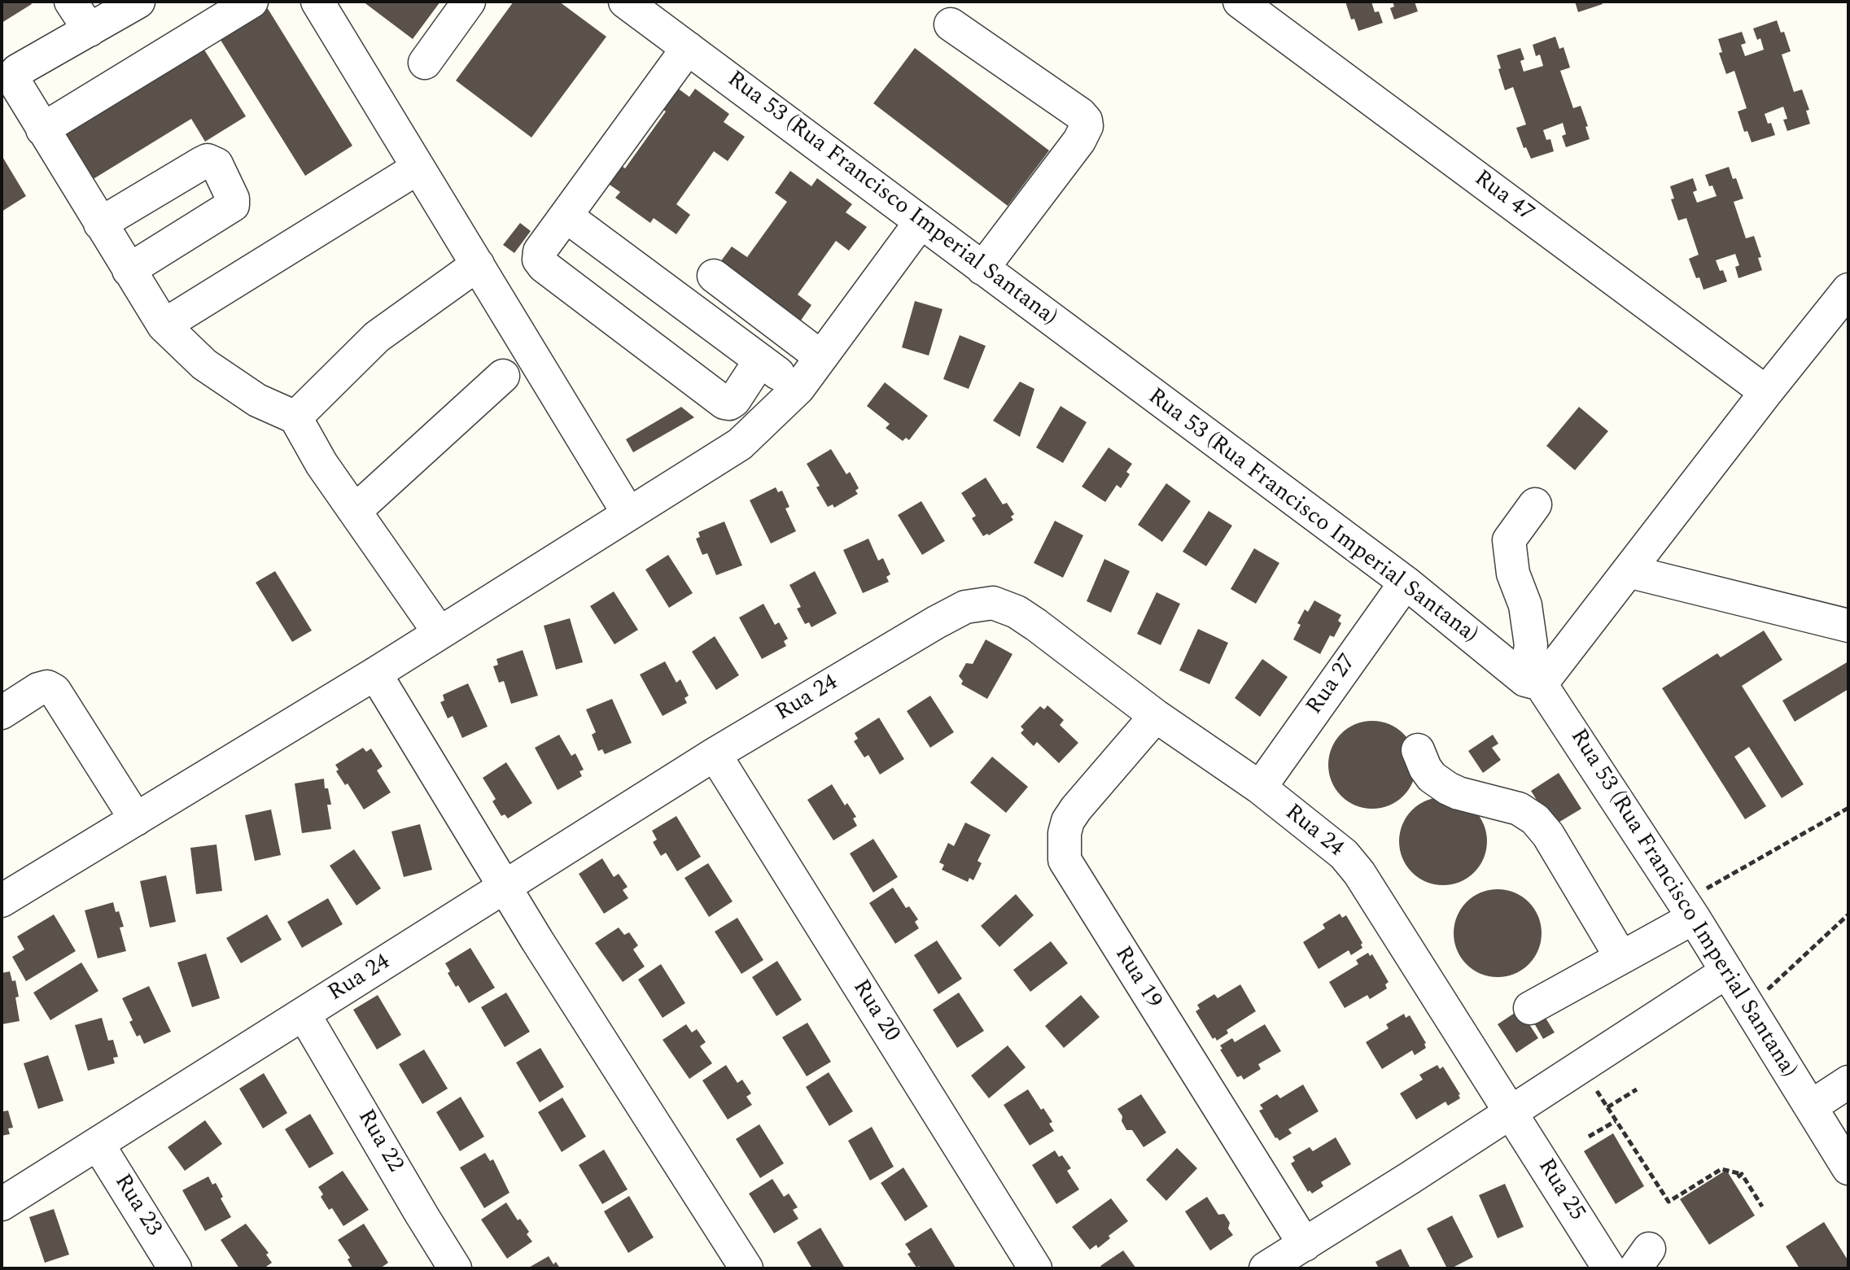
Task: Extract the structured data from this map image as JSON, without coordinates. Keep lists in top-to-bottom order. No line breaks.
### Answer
{"streets":{"street":["Rua 47","Rua 53 (Rua Francisco Imperial Santana)","Rua 27","Rua 24","Rua 19","Rua 20","Rua 22","Rua 25","Rua 23"]},"crossings":[["Rua 53 (Rua Francisco Imperial Santana)","Rua 27"],["Rua 27","Rua 24"],["Rua 24","Rua 19"],["Rua 24","Rua 20"],["Rua 24","Rua 22"],["Rua 24","Rua 25"],["Rua 24","Rua 23"]]}
